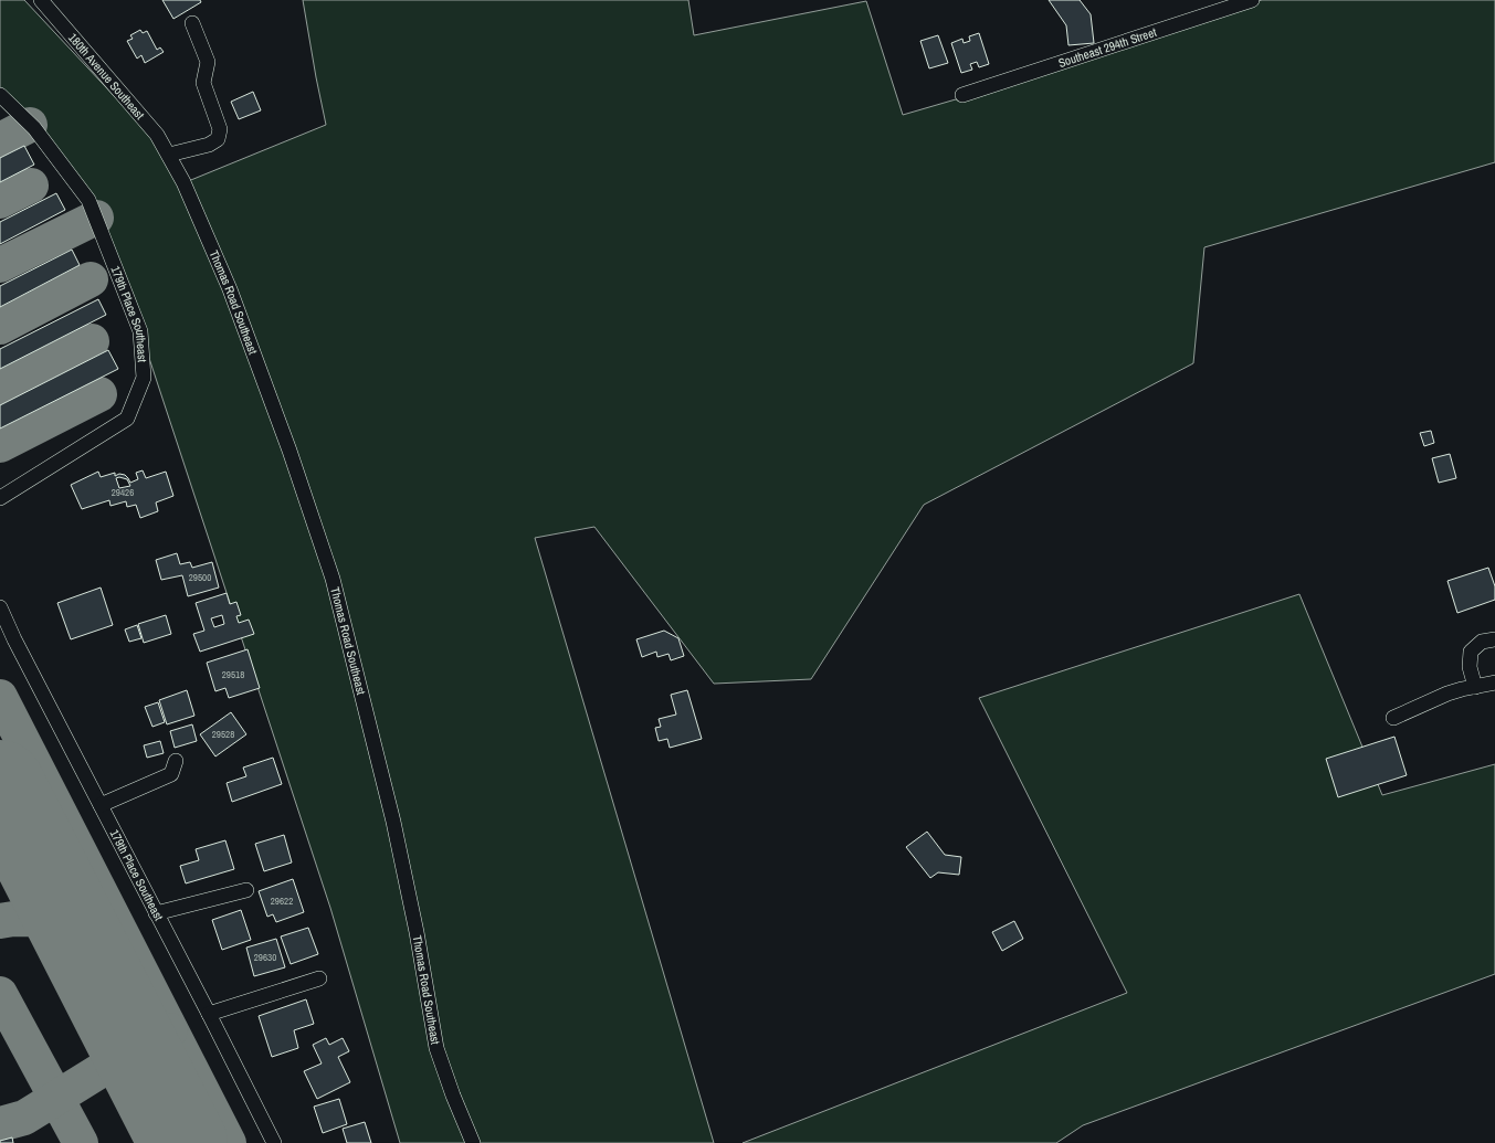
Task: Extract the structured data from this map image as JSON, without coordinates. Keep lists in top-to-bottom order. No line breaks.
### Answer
{"streets":{"street":["Southeast 294th Street","180th Avenue Southeast","Thomas Road Southeast","179th Place Southeast"]},"crossings":[["180th Avenue Southeast","Thomas Road Southeast"]],"house_numbers":["29426","29500","29518","29528","29622","29630"]}
